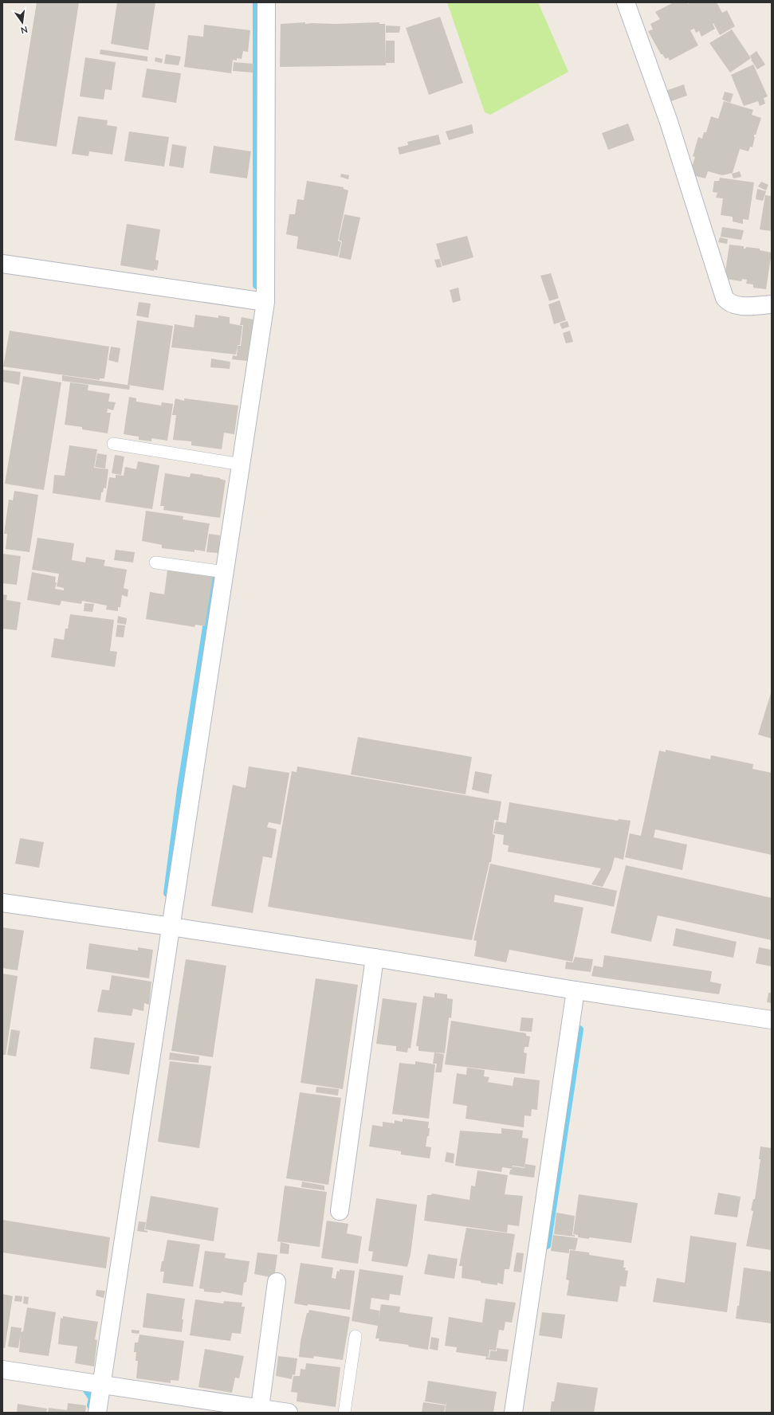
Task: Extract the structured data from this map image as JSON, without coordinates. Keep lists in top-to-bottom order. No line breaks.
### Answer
{"north":"bottom"}
